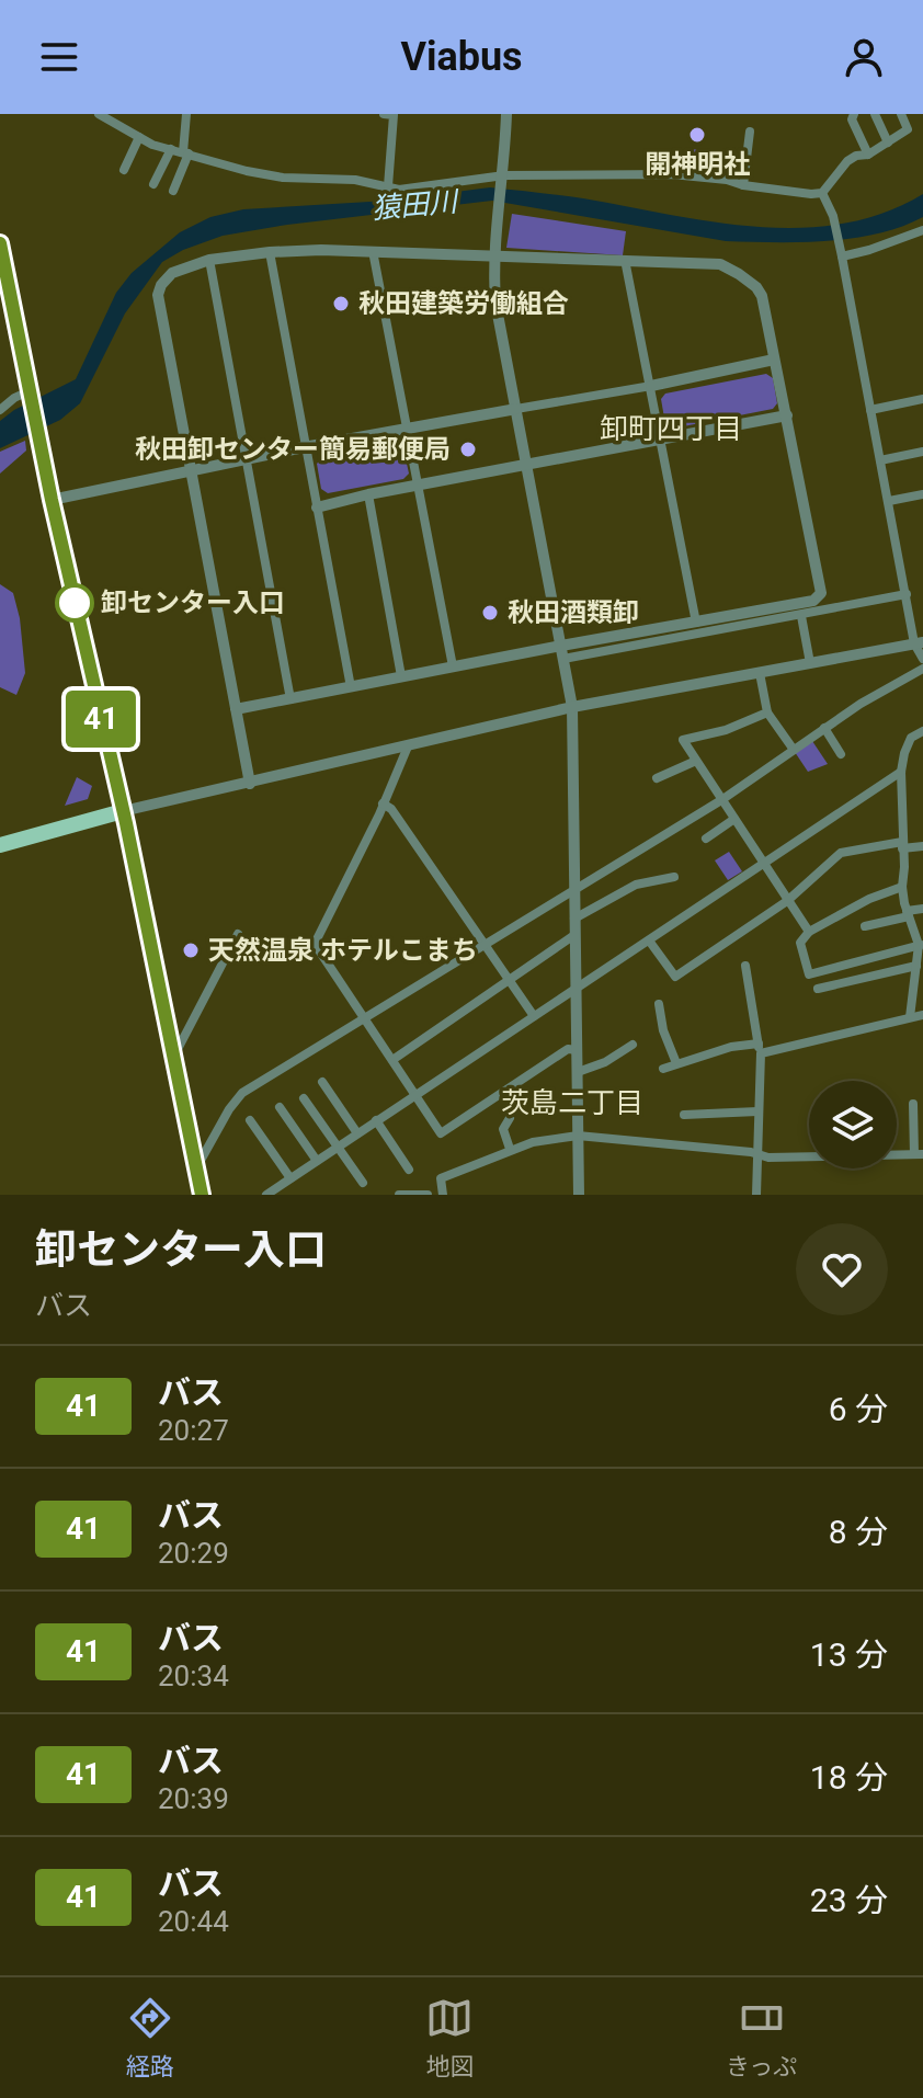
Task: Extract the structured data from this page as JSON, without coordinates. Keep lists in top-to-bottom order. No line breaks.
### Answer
{"districts":["卸町四丁目","茨島二丁目"],"water":["猿田川"],"places":["開神明社","秋田建築労働組合","秋田卸センター簡易郵便局","卸センター入口","秋田酒類卸","天然温泉 ホテルこまち"],"lines":["bus line 41"],"page":{"header":"Viabus","on_map":"41","heading":["卸センター入口","バス"],"list":[{"mark":"41","name":"バス","note":"20:27","value":"6 分"},{"mark":"41","name":"バス","note":"20:29","value":"8 分"},{"mark":"41","name":"バス","note":"20:34","value":"13 分"},{"mark":"41","name":"バス","note":"20:39","value":"18 分"},{"mark":"41","name":"バス","note":"20:44","value":"23 分"}],"tabs":["経路","地図","きっぷ"]}}
